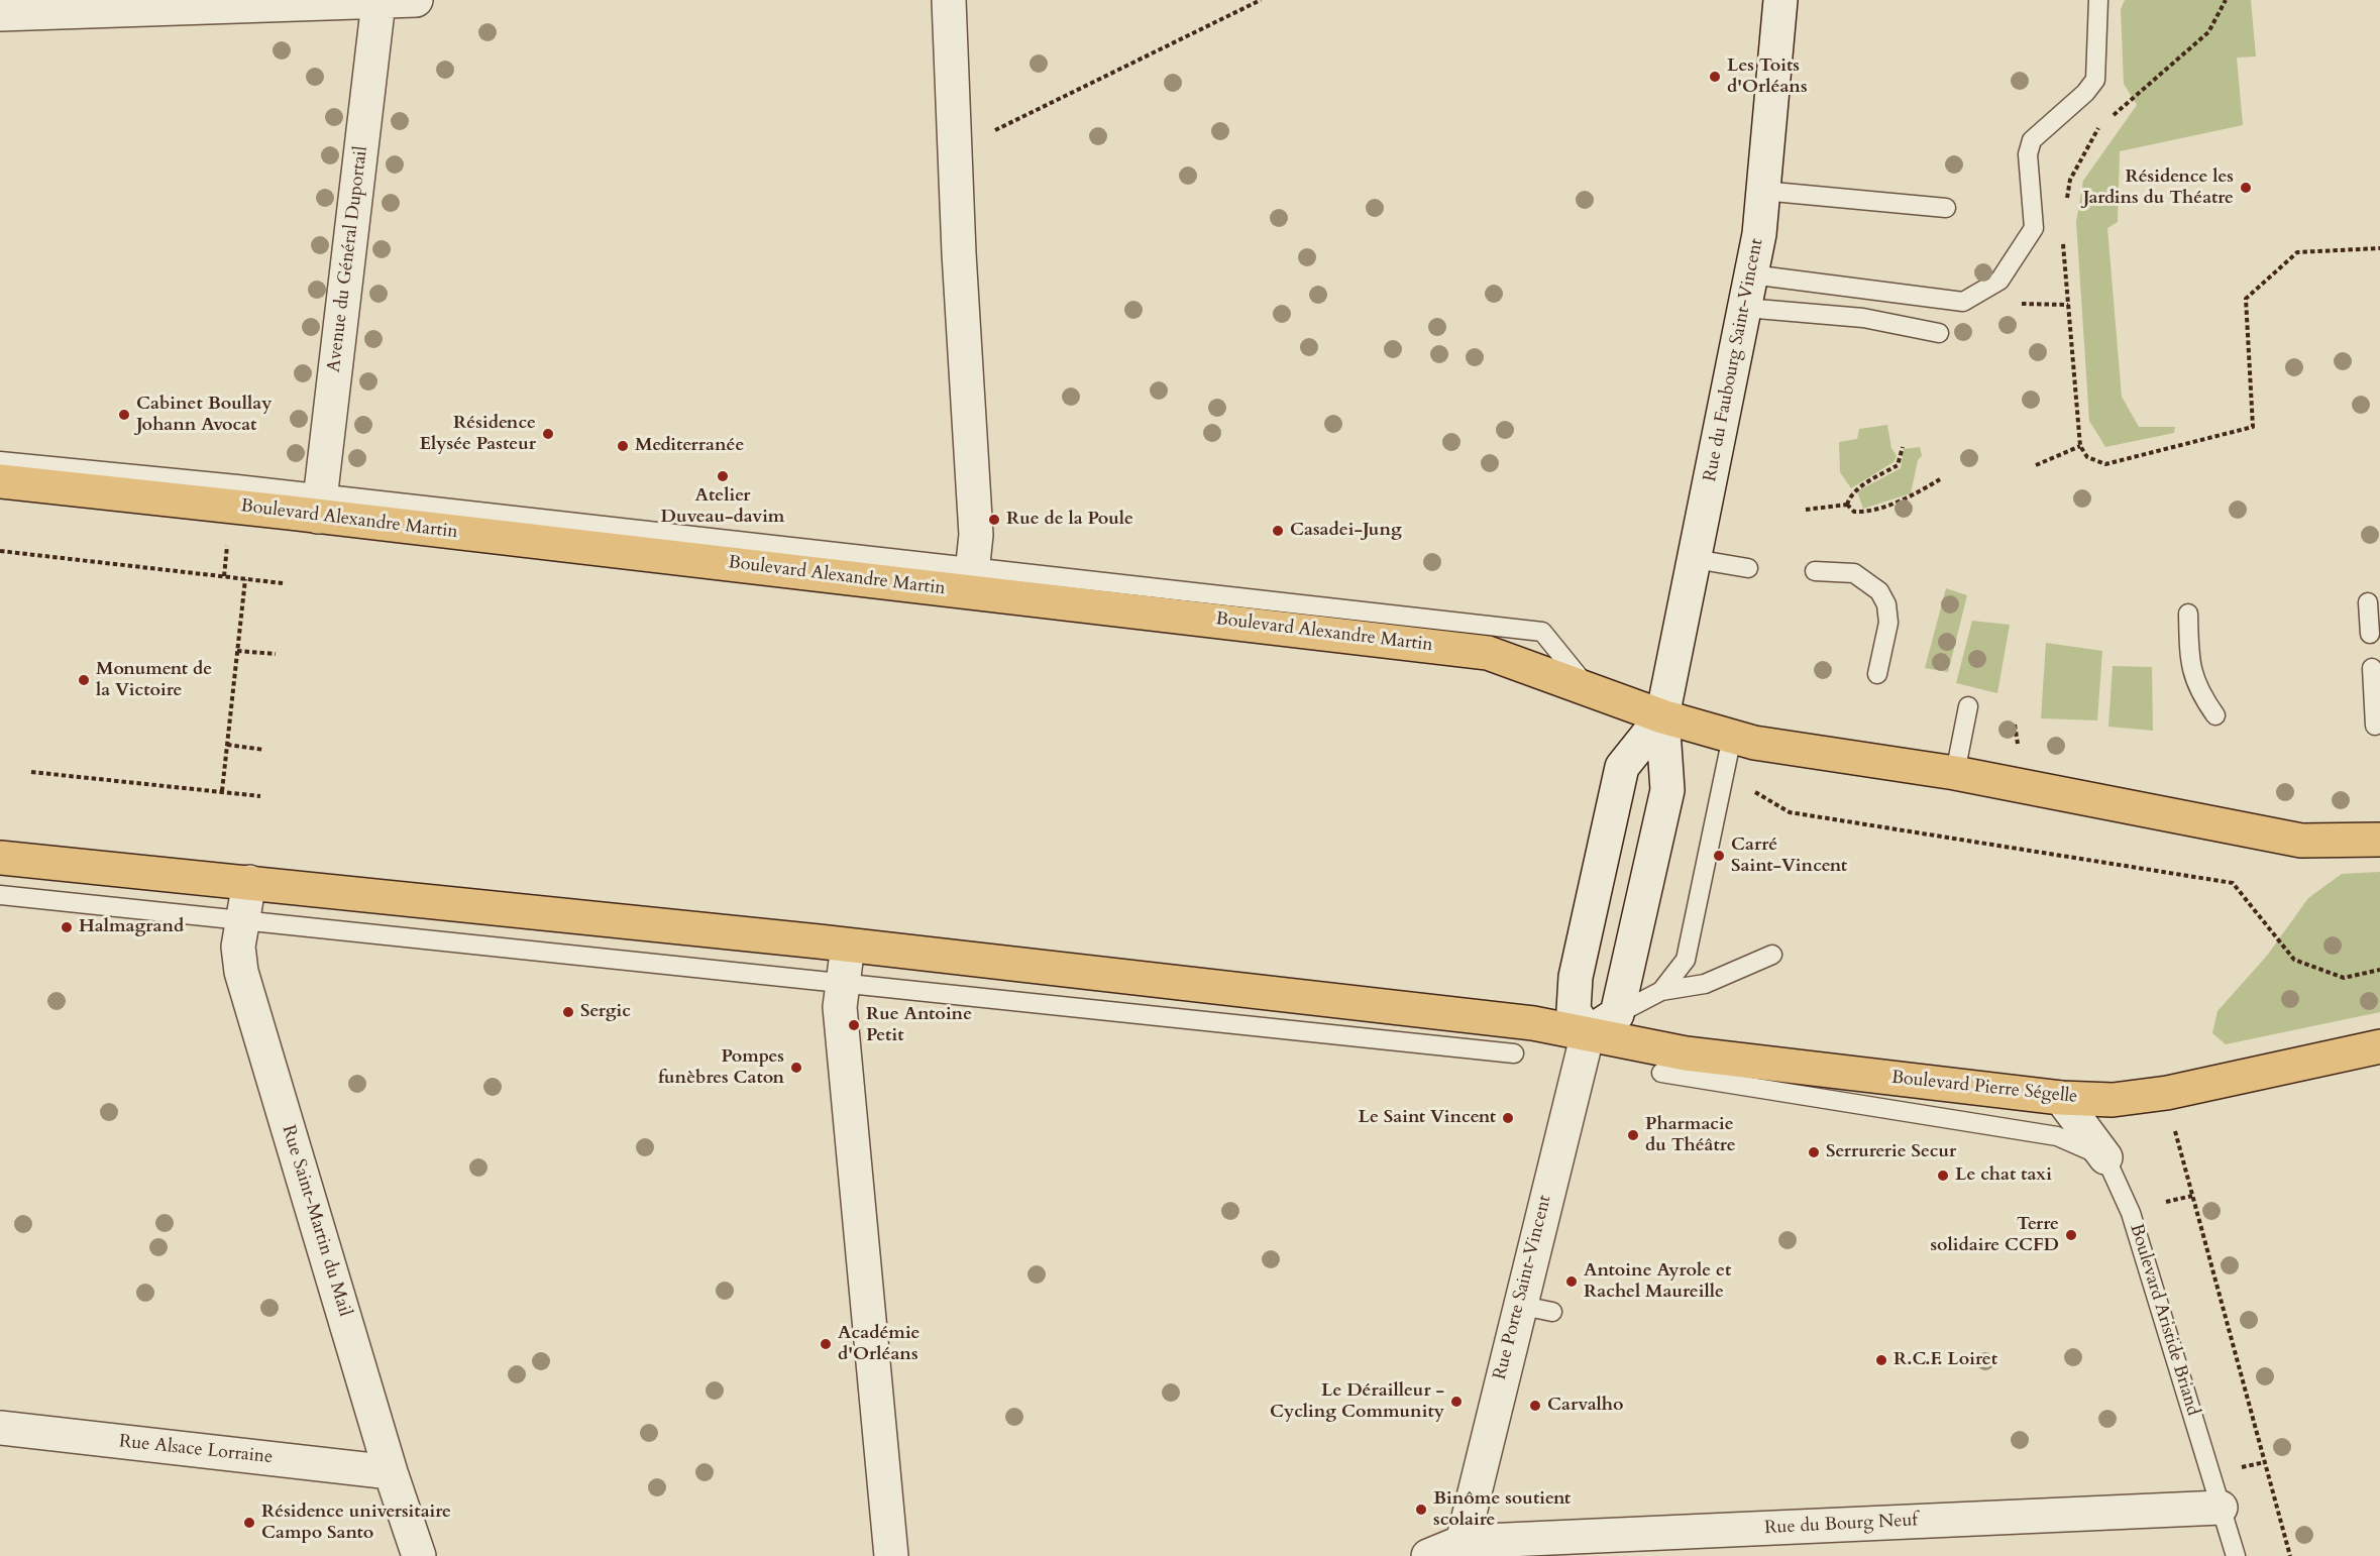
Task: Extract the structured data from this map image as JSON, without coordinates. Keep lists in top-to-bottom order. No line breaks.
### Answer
{"streets":{"main road":["Boulevard Alexandre Martin","Boulevard Pierre Ségelle"],"street":["Avenue du Général Duportail","Rue du Faubourg Saint-Vincent","Rue Saint-Martin du Mail","Rue Porte Saint-Vincent","Boulevard Aristide Briand","Rue Alsace Lorraine","Rue du Bourg Neuf"]},"crossings":[["Avenue du Général Duportail","Boulevard Alexandre Martin"],["Rue du Faubourg Saint-Vincent","Boulevard Alexandre Martin"],["Rue du Faubourg Saint-Vincent","Boulevard Pierre Ségelle"],["Rue du Faubourg Saint-Vincent","Rue Porte Saint-Vincent"],["Boulevard Pierre Ségelle","Rue Porte Saint-Vincent"],["Boulevard Pierre Ségelle","Boulevard Aristide Briand"],["Rue Saint-Martin du Mail","Rue Alsace Lorraine"],["Rue Porte Saint-Vincent","Rue du Bourg Neuf"],["Boulevard Aristide Briand","Rue du Bourg Neuf"]],"places":["Les Toits d'Orléans","Résidence les Jardins du Théatre","Cabinet Boullay Johann Avocat","Résidence Elysée Pasteur","Mediterranée","Atelier Duveau-davim","Rue de la Poule","Casadei-Jung","Monument de la Victoire","Carré Saint-Vincent","Halmagrand","Sergic","Rue Antoine Petit","Pompes funèbres Caton","Le Saint Vincent","Pharmacie du Théâtre","Serrurerie Secur","Le chat taxi","Terre solidaire CCFD","Antoine Ayrole et Rachel Maureille","Académie d'Orléans","R.C.F. Loiret","Le Dérailleur - Cycling Community","Carvalho","Binôme soutient scolaire","Résidence universitaire Campo Santo"]}
